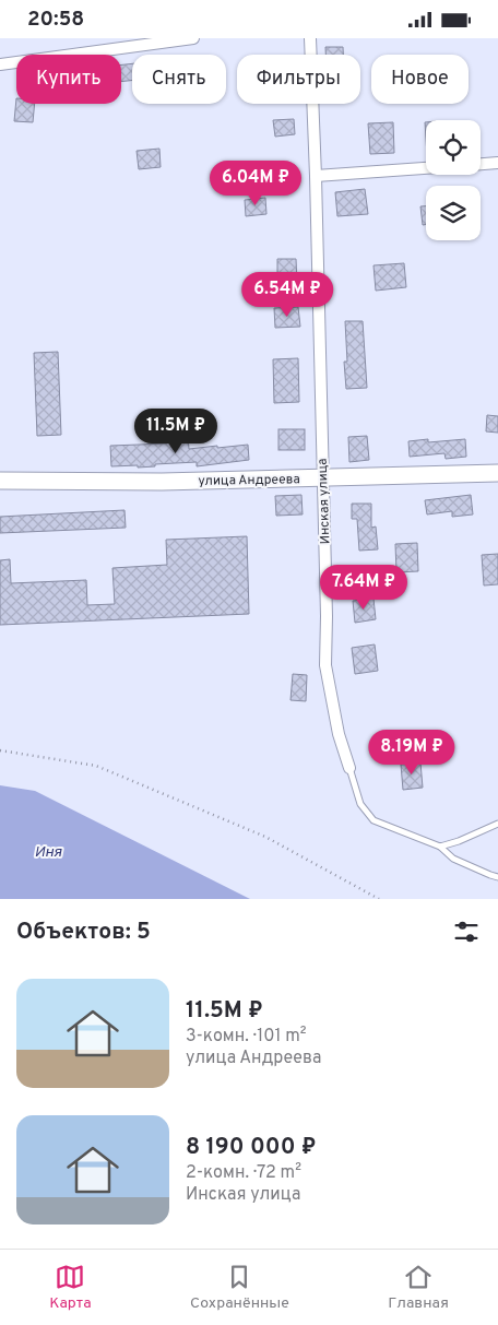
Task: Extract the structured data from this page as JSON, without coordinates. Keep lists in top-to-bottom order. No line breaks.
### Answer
{"streets":{"street":["улица Андреева","Инская улица"]},"crossings":[["улица Андреева","Инская улица"]],"water":["Иня"],"page":{"status":"20:58","chip":["Купить","Снять","Фильтры","Новое"],"price":["6.04M ₽","6.54M ₽","11.5M ₽","7.64M ₽","8.19M ₽"],"heading":"Объектов: 5","list":[{"name":"11.5M ₽","note":"3-комн. · 101 m² · улица Андреева"},{"name":"8 190 000 ₽","note":"2-комн. · 72 m² · Инская улица"}],"tabs":["Карта","Сохранённые","Главная"]}}
